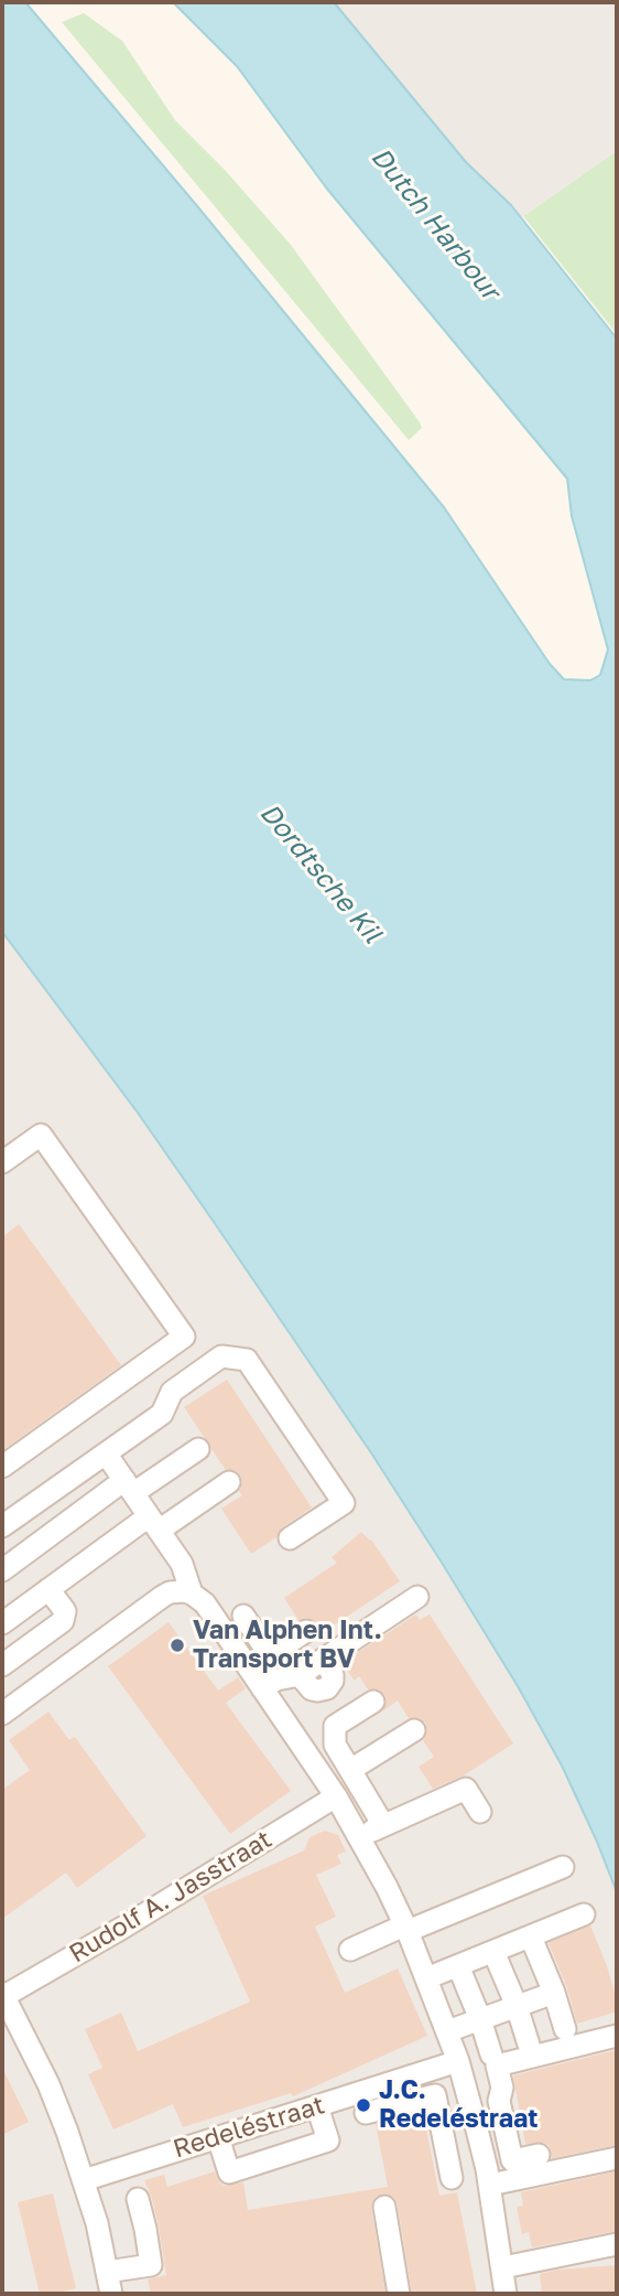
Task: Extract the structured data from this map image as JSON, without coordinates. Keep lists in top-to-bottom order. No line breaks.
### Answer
{"streets":{"street":["Rudolf A. Jasstraat","Redeléstraat"]},"water":["Dutch Harbour","Dordtsche Kil"],"places":["Van Alphen Int. Transport BV","J.C. Redeléstraat"]}
